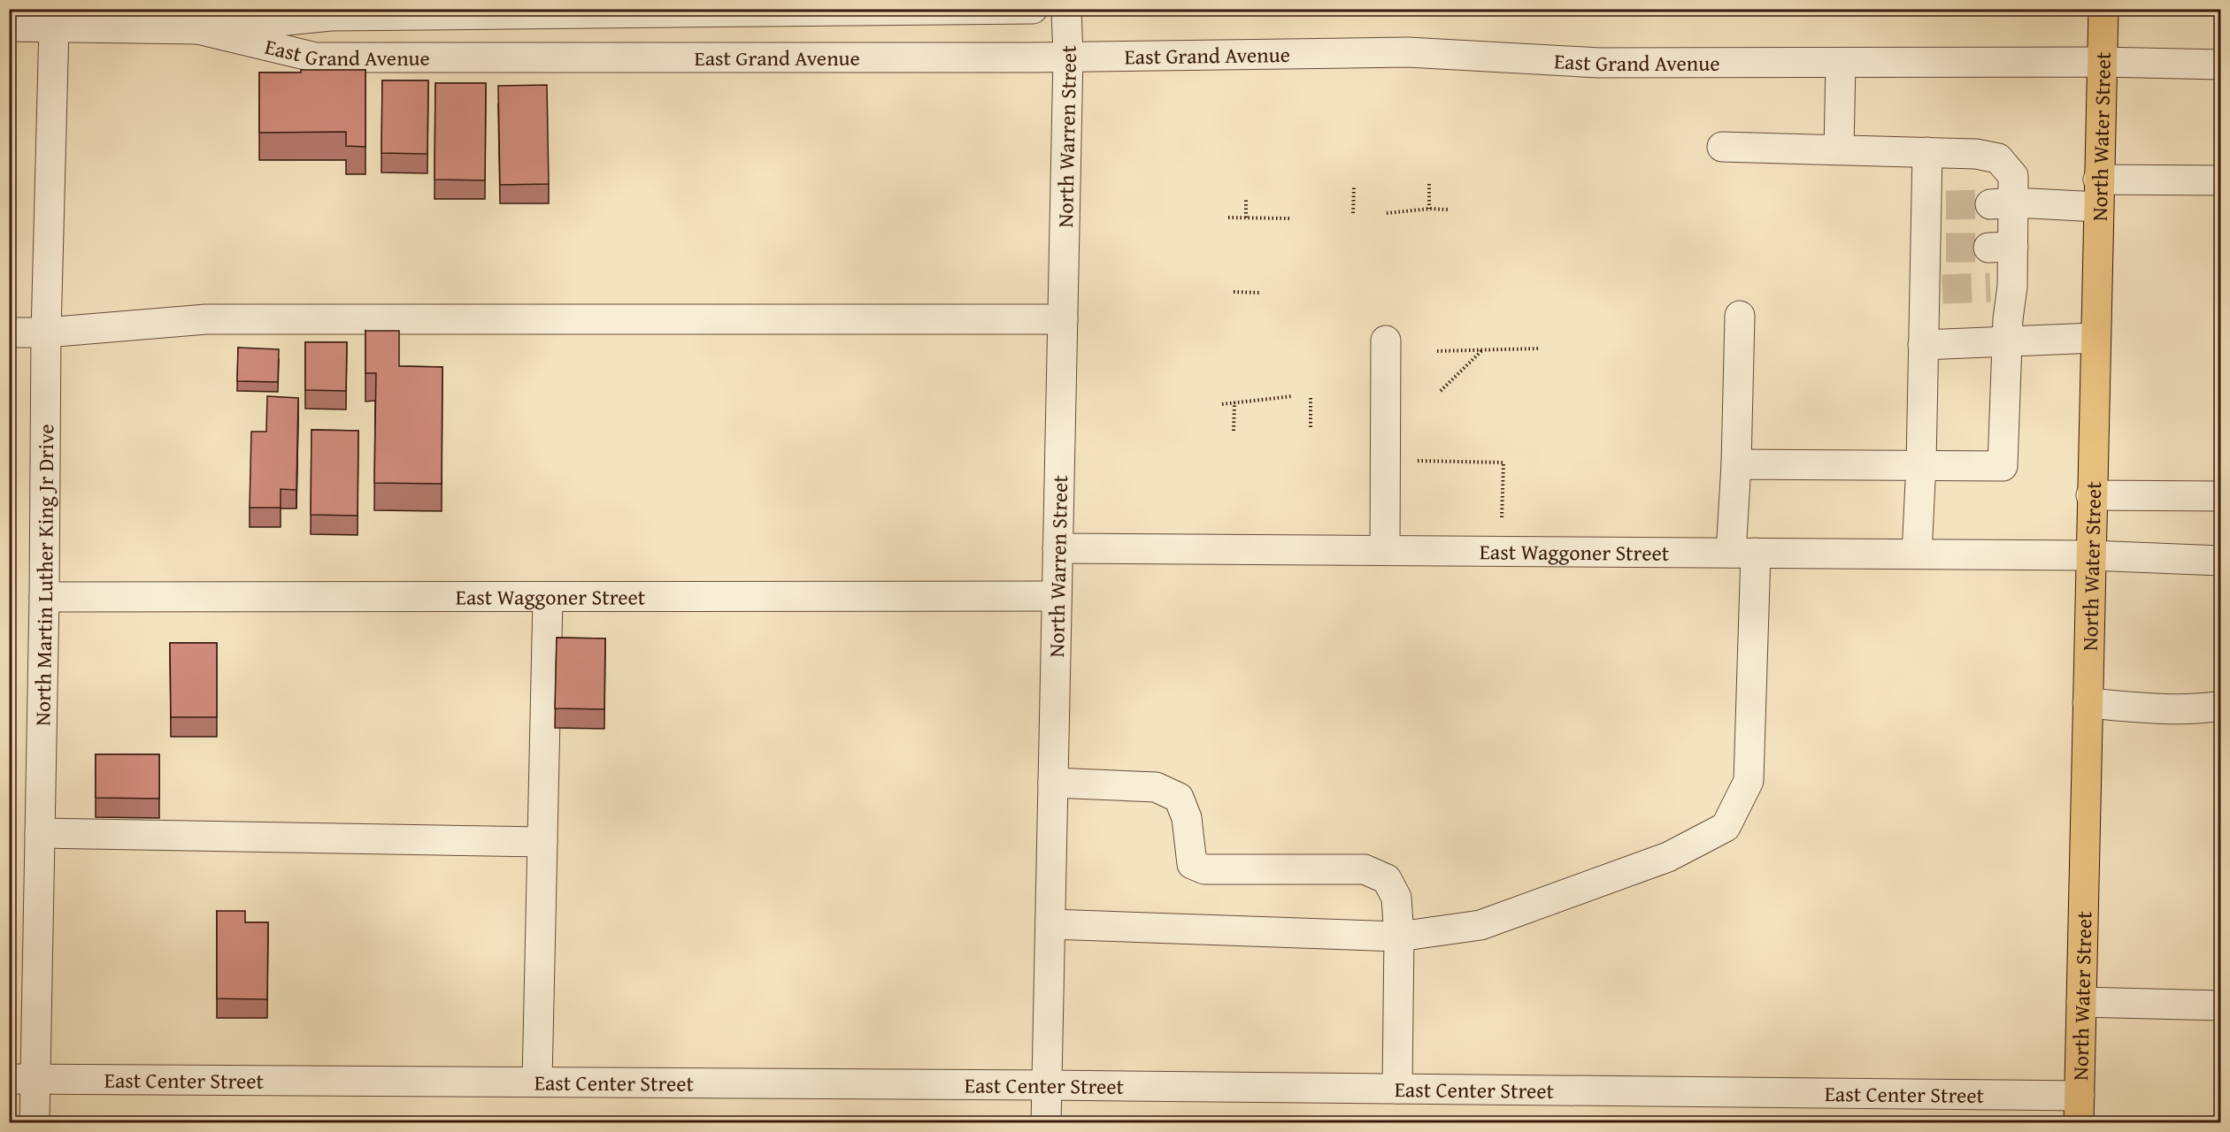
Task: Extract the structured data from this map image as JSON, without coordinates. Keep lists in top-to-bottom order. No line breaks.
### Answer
{"streets":{"main road":["North Water Street"],"street":["East Grand Avenue","North Warren Street","East Waggoner Street","North Martin Luther King Jr Drive","East Center Street"]},"crossings":[["East Grand Avenue","North Warren Street"],["East Grand Avenue","North Water Street"],["East Grand Avenue","North Martin Luther King Jr Drive"],["North Warren Street","East Waggoner Street"],["North Warren Street","East Center Street"],["North Water Street","East Waggoner Street"],["North Water Street","East Center Street"],["East Waggoner Street","North Martin Luther King Jr Drive"],["North Martin Luther King Jr Drive","East Center Street"]]}
